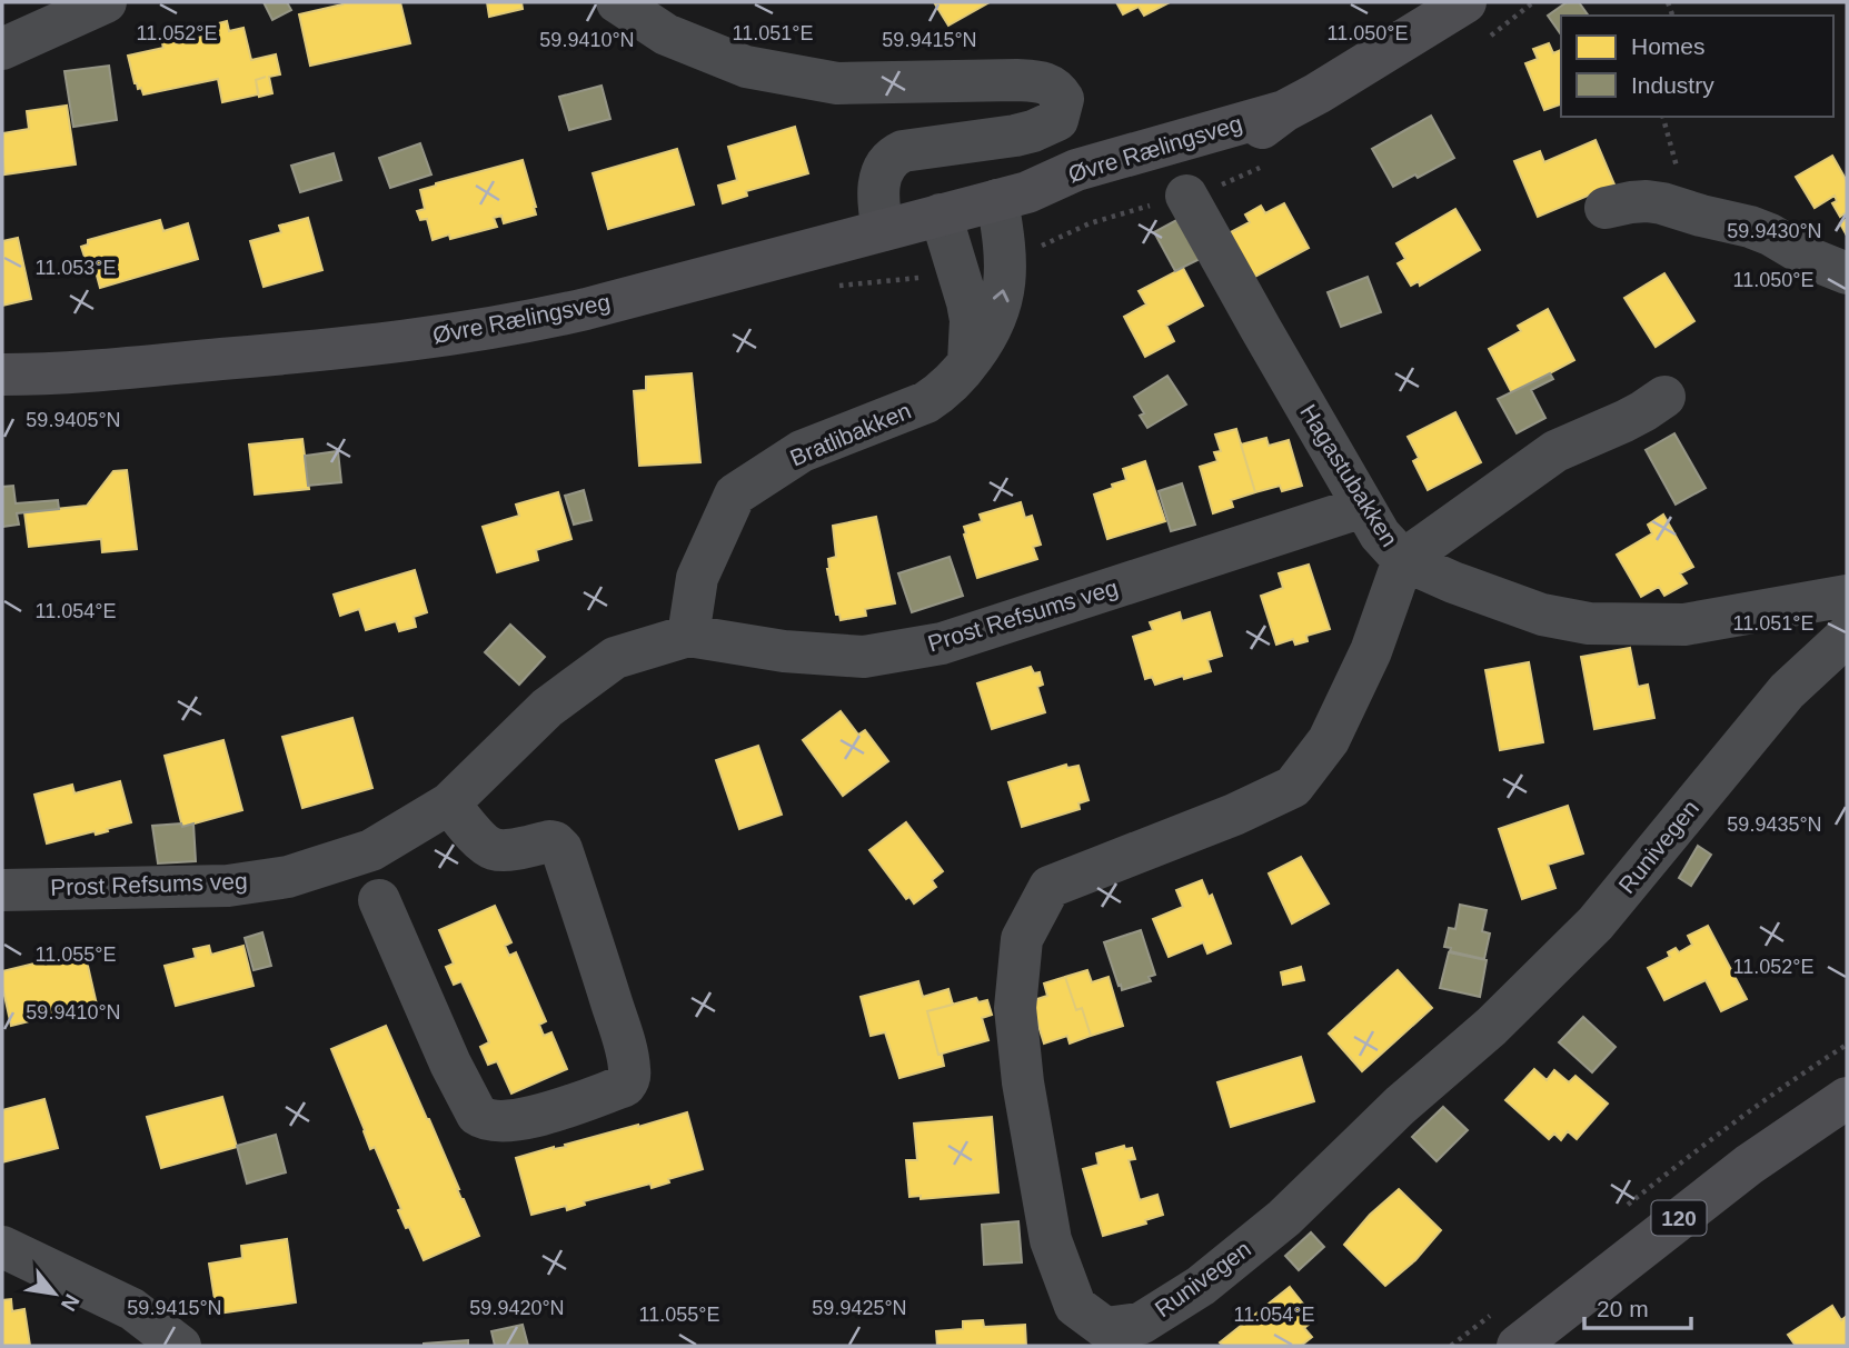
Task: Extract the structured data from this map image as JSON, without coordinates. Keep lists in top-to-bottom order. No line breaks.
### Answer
{"streets":{"main road":["Øvre Rælingsveg","120"],"street":["Bratlibakken","Hagastubakken","Prost Refsums veg","Runivegen"]},"crossings":[["Øvre Rælingsveg","Bratlibakken"],["Bratlibakken","Prost Refsums veg"],["Hagastubakken","Prost Refsums veg"],["Hagastubakken","Runivegen"]],"legend":["Homes","Industry"],"scale_bar":"20 m","north":"bottom right","coordinates":["11.052°E","11.051°E","11.050°E","59.9410°N","59.9415°N","59.9430°N","11.053°E","59.9405°N","11.054°E","59.9435°N","11.055°E","59.9420°N","59.9425°N"]}
